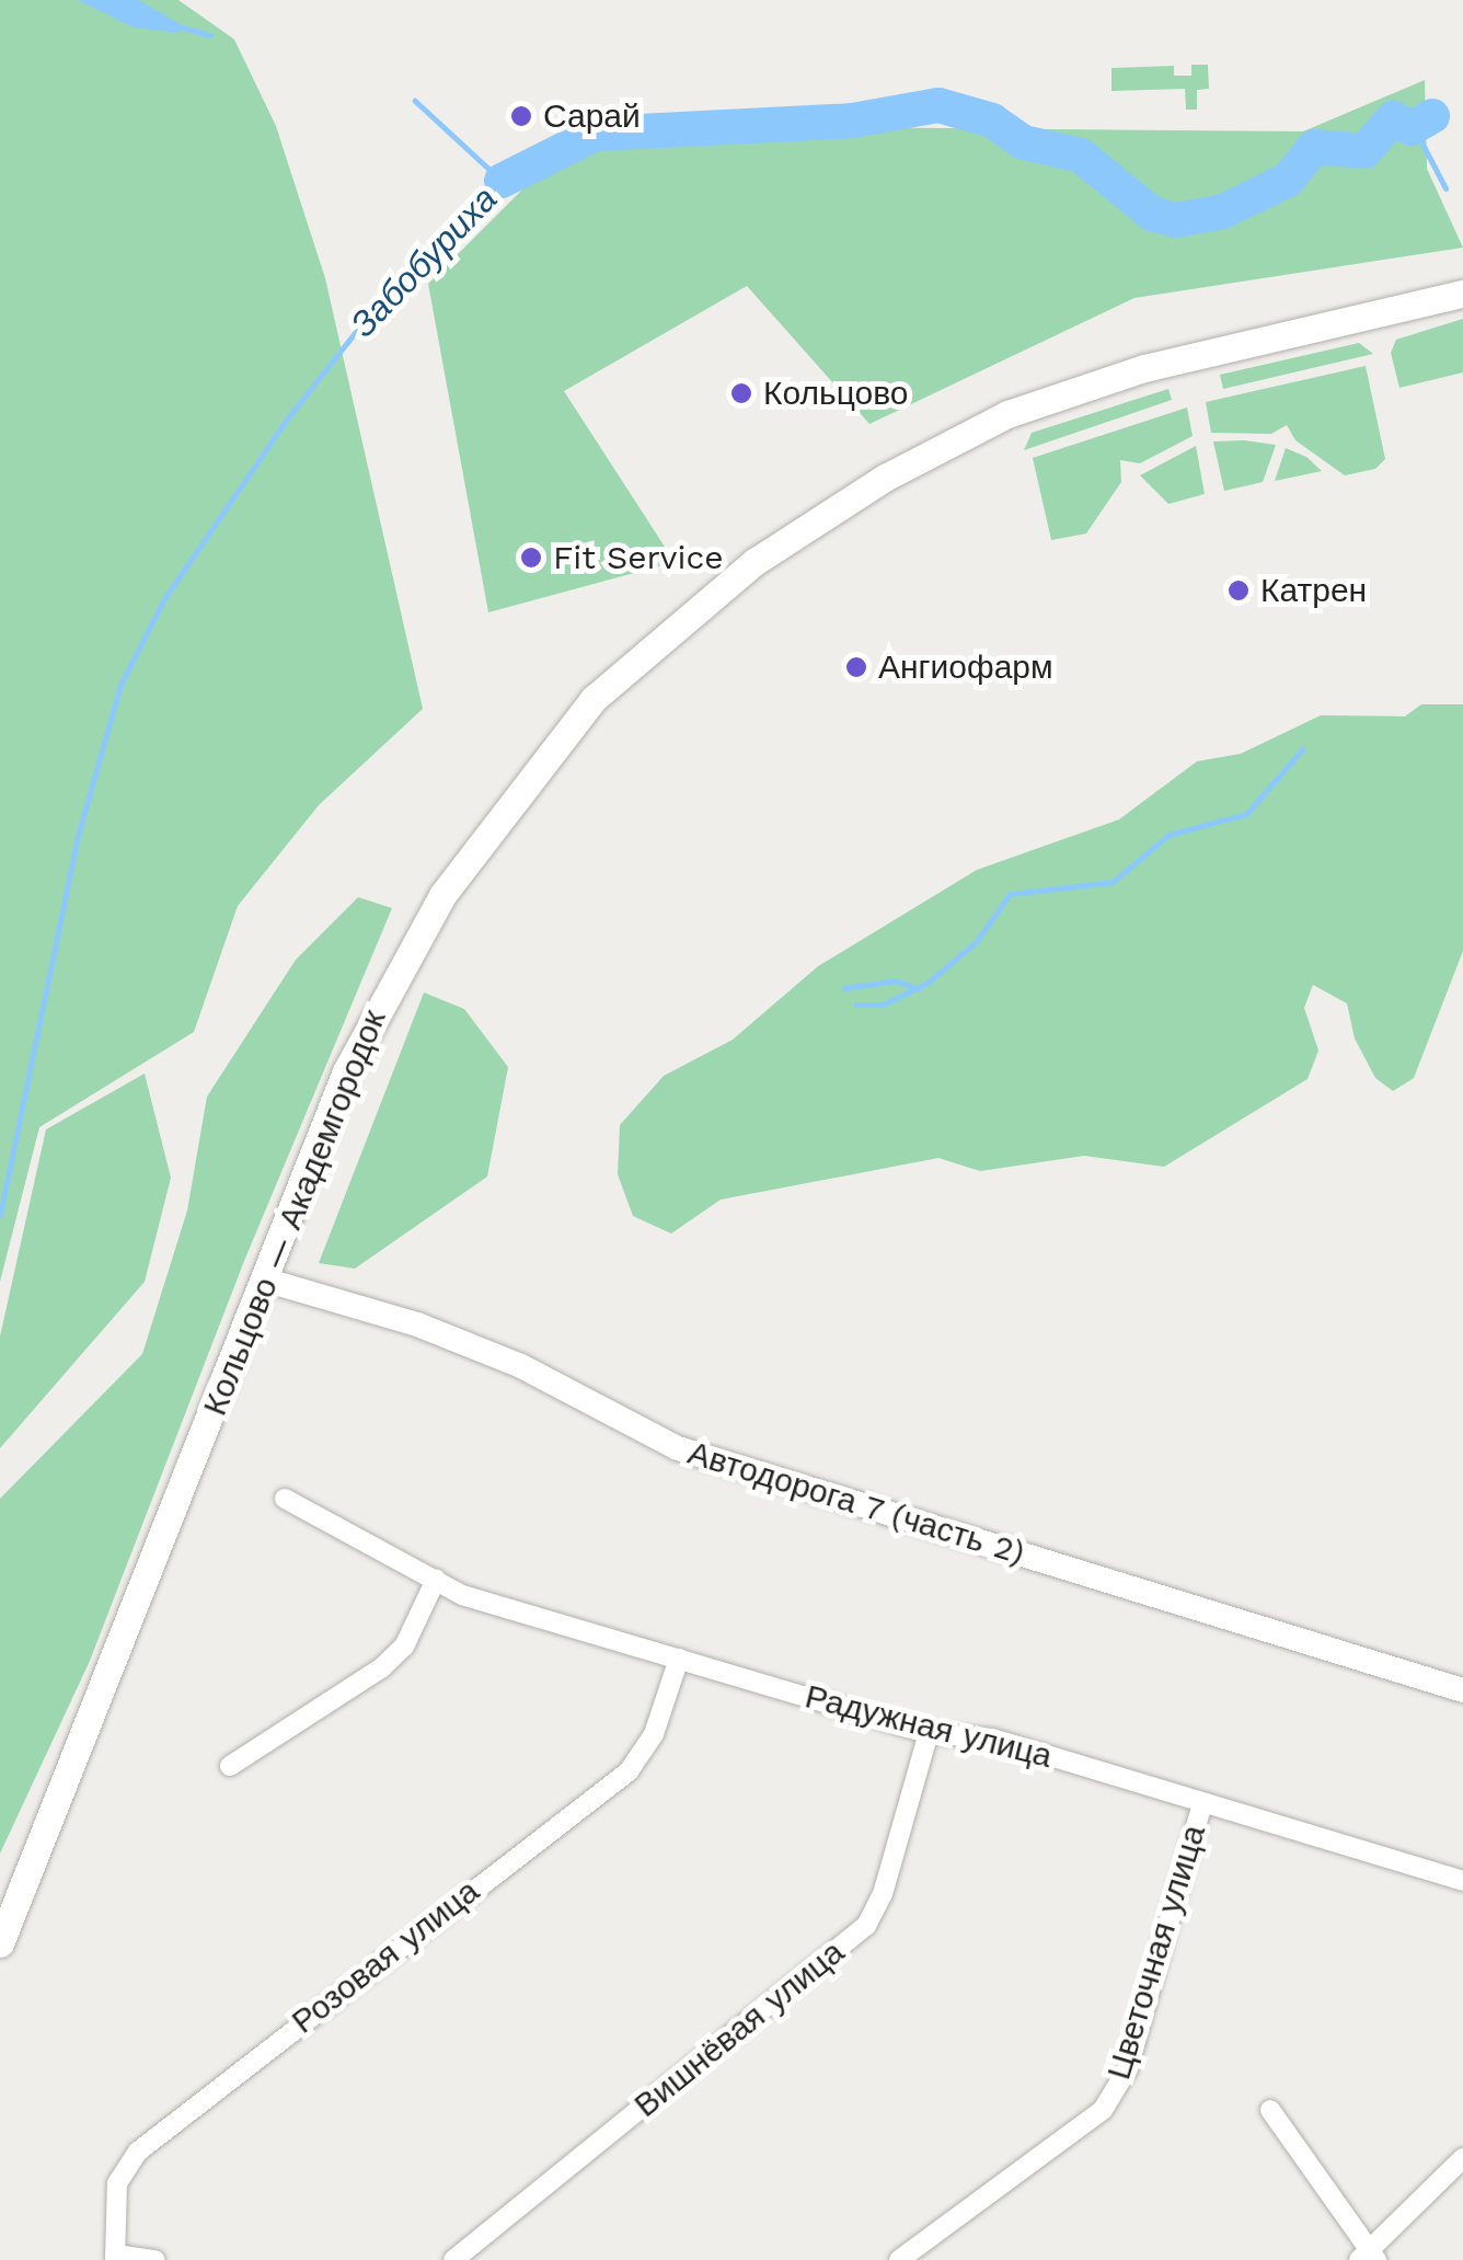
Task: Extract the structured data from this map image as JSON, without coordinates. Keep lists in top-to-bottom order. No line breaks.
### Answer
{"streets":{"main road":["Кольцово — Академгородок"],"street":["Автодорога 7 (часть 2)","Радужная улица","Цветочная улица","Розовая улица","Вишнёвая улица"]},"crossings":[["Кольцово — Академгородок","Автодорога 7 (часть 2)"],["Радужная улица","Цветочная улица"],["Радужная улица","Розовая улица"],["Радужная улица","Вишнёвая улица"]],"water":["Забобуриха"],"places":["Сарай","Кольцово","Fit Service","Катрен","Ангиофарм"]}
